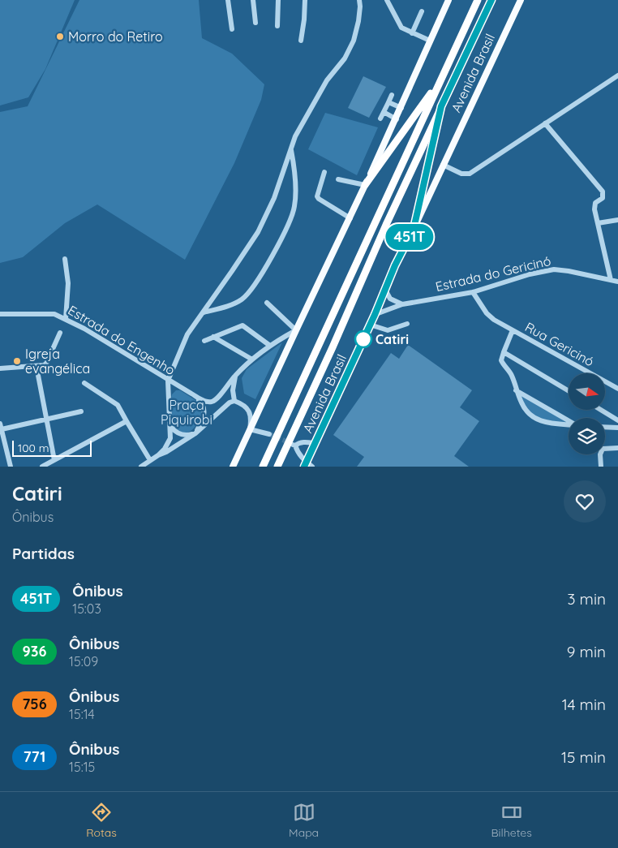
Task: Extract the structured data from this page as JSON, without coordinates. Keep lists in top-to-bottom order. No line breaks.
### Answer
{"streets":{"highway":["Avenida Brasil"],"street":["Estrada do Gericinó","Estrada do Engenho","Rua Gericinó"]},"crossings":[["Avenida Brasil","Estrada do Gericinó"],["Estrada do Gericinó","Rua Gericinó"]],"parks":["Praça Piquirobi"],"places":["Morro do Retiro","Catiri","Igreja evangélica"],"lines":["bus line 451T"],"scale_bar":"100 m","north":"right","page":{"on_map":"451T","scale":"100 m","heading":[["Catiri","Ônibus"],"Partidas"],"list":[{"mark":"451T","name":"Ônibus","note":"15:03","value":"3 min"},{"mark":"936","name":"Ônibus","note":"15:09","value":"9 min"},{"mark":"756","name":"Ônibus","note":"15:14","value":"14 min"},{"mark":"771","name":"Ônibus","note":"15:15","value":"15 min"}],"tabs":["Rotas","Mapa","Bilhetes"]}}
